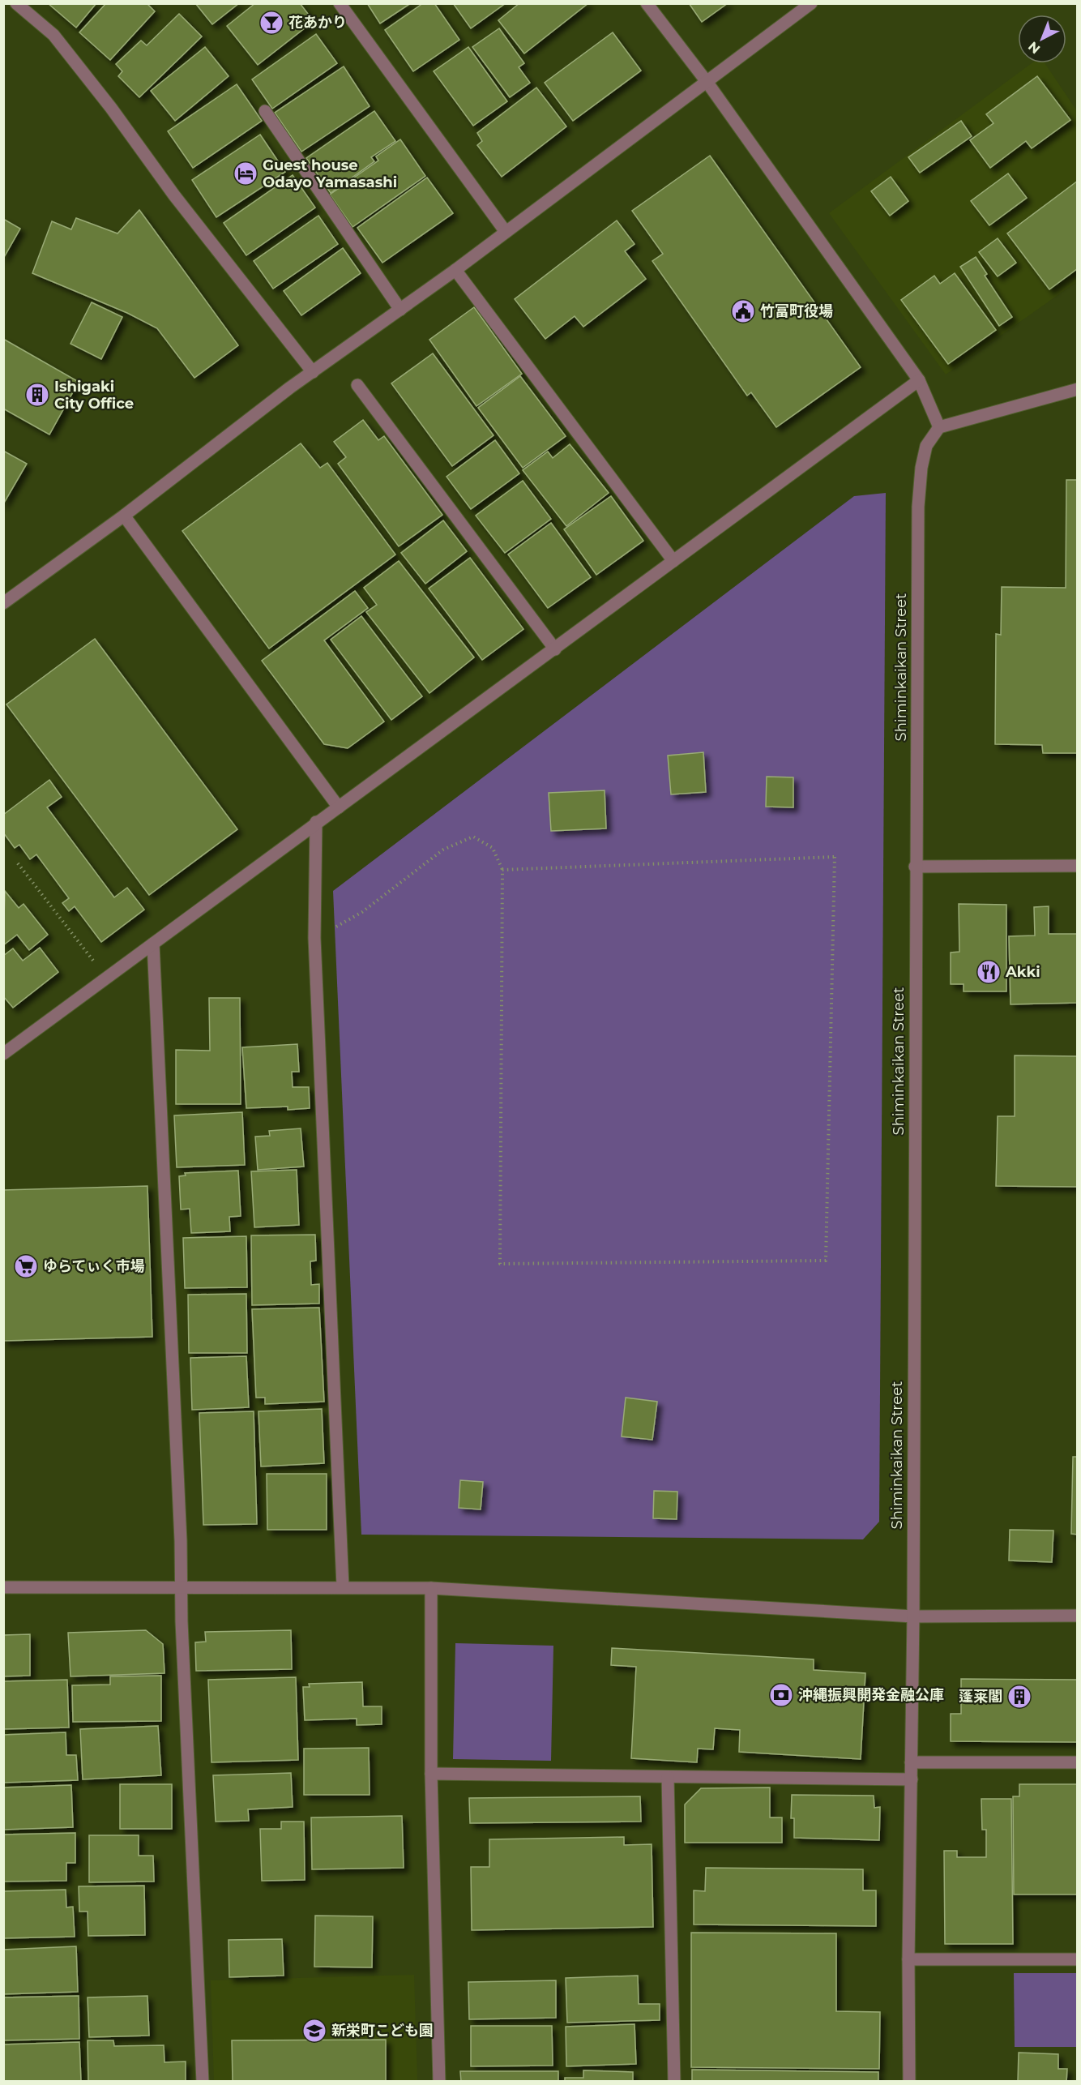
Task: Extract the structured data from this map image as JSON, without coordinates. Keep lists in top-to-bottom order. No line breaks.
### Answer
{"streets":{"street":["Shiminkaikan Street"]},"places":{"bar":["花あかり"],"hotel":["Guest house Odayo Yamasashi"],"public building":["竹富町役場"],"building":["Ishigaki City Office","蓬莱閣"],"restaurant":["Akki"],"supermarket":["ゆらてぃく市場"],"bank":["沖縄振興開発金融公庫"],"school or university":["新栄町こども園"]},"north":"bottom left"}
